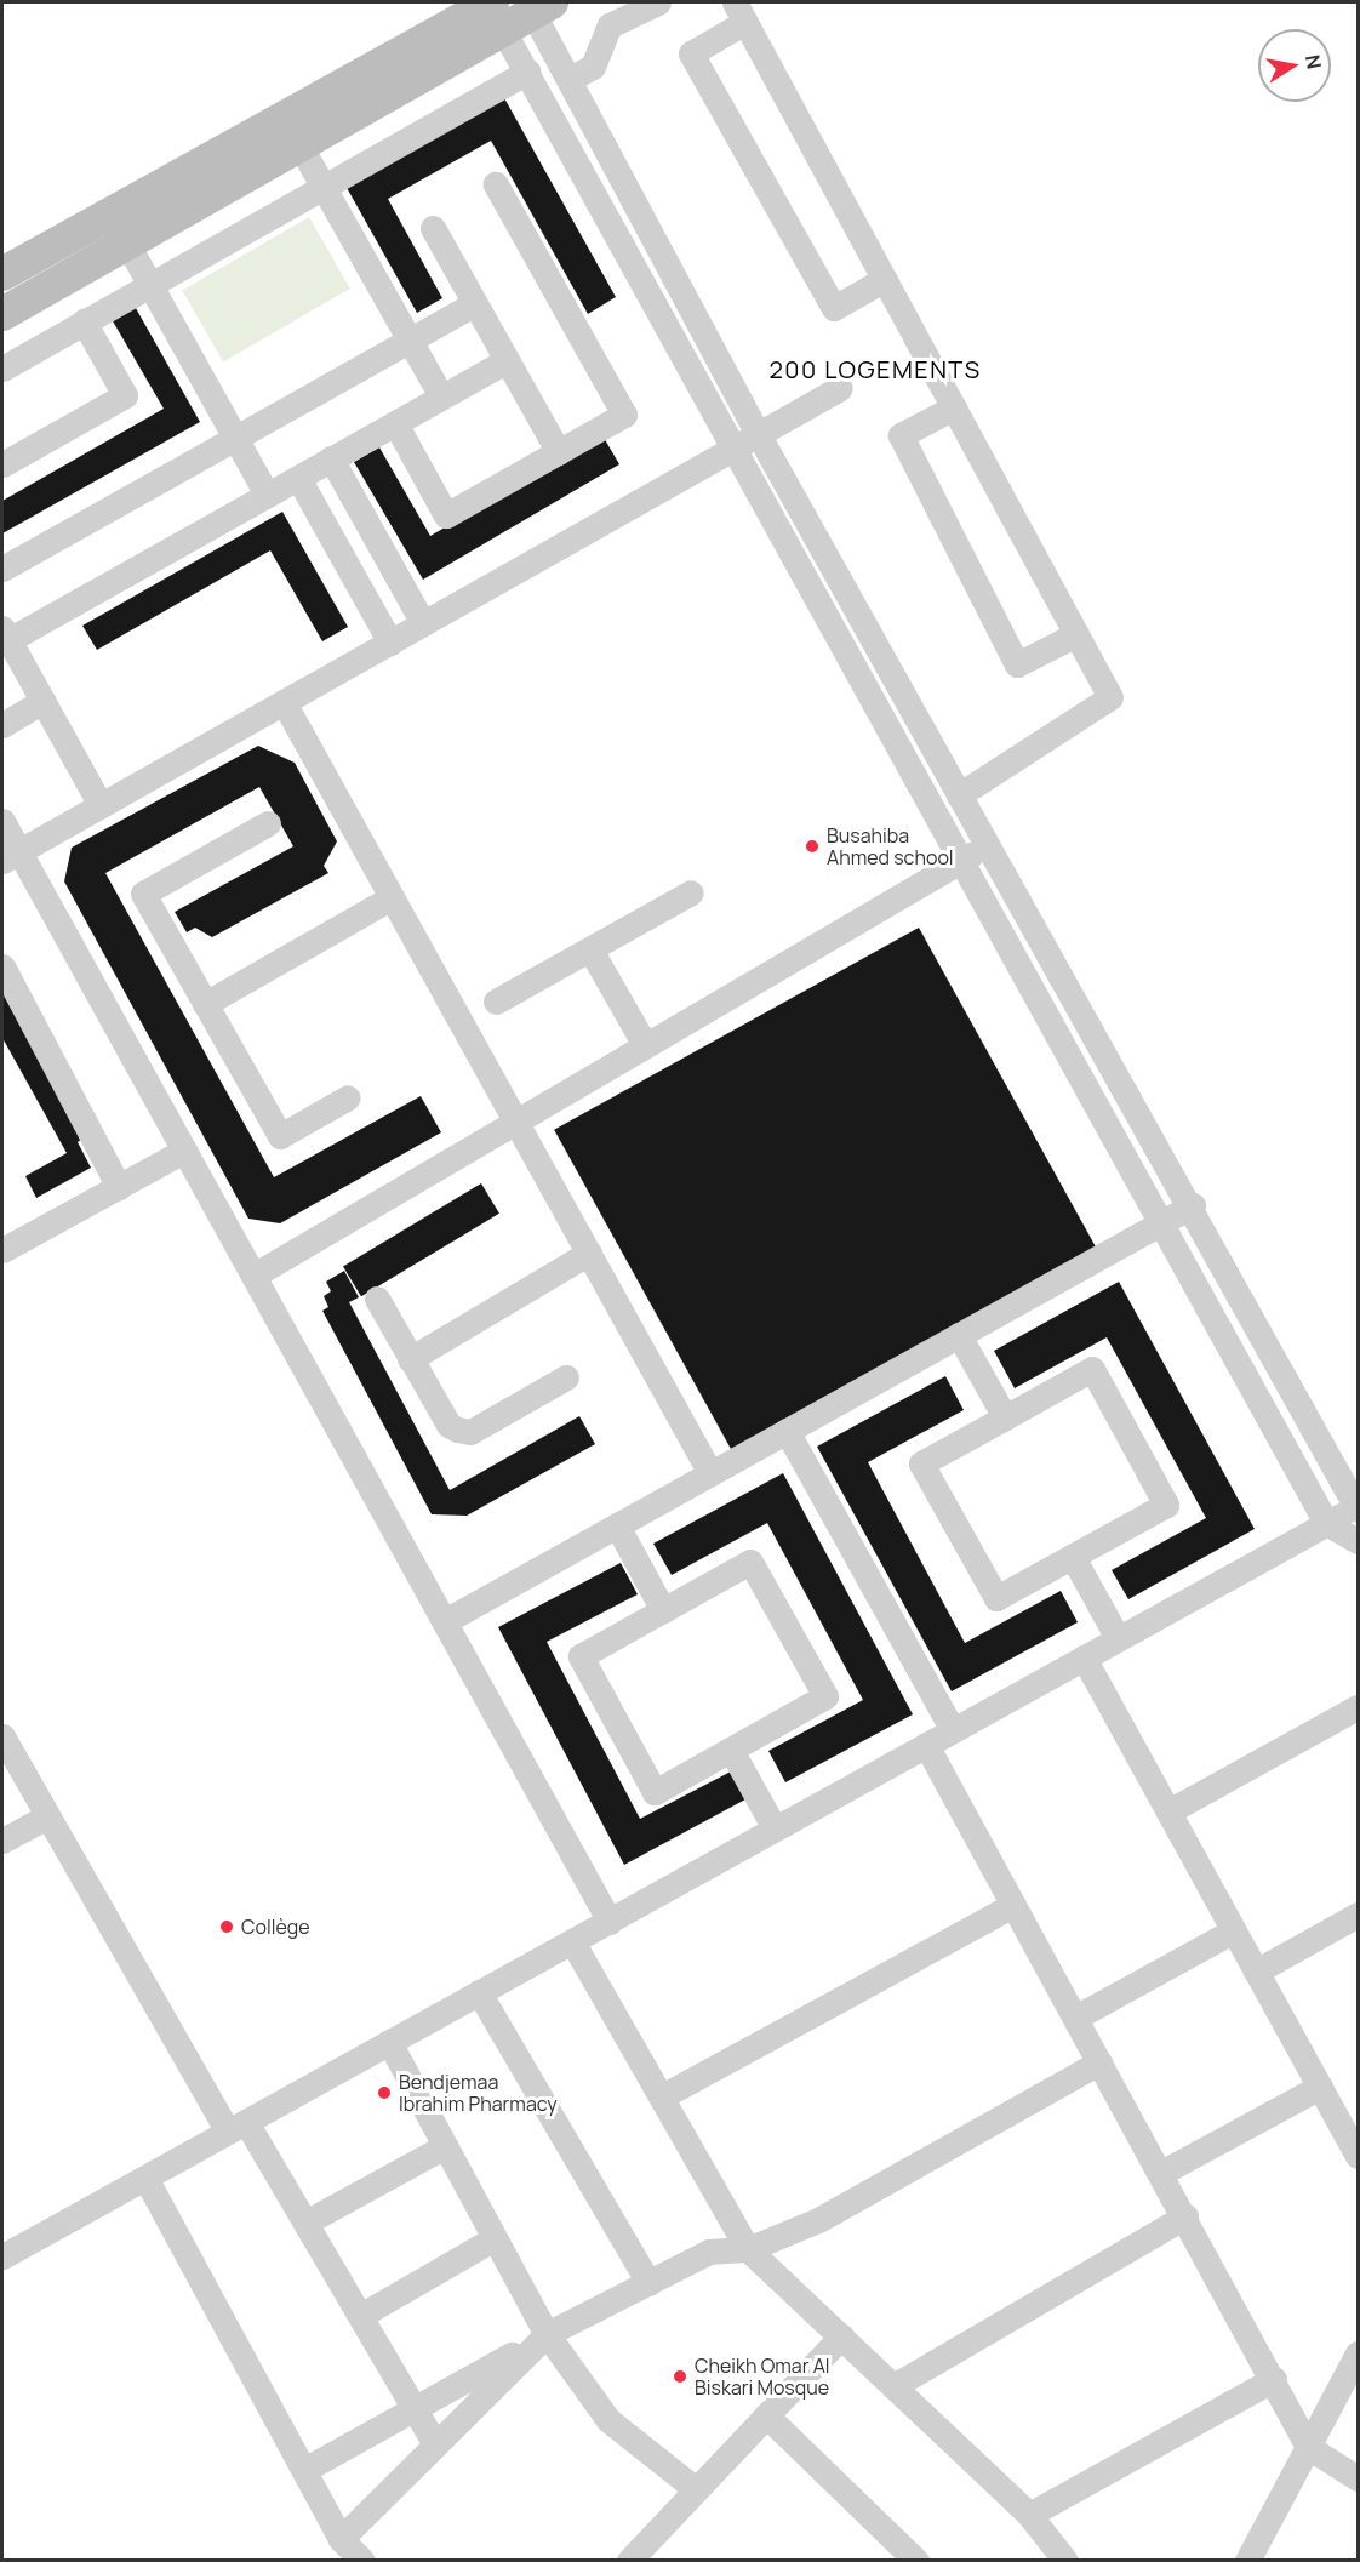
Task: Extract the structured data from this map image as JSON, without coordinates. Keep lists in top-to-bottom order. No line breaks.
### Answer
{"districts":["200 LOGEMENTS"],"places":["Busahiba Ahmed school","Collège","Bendjemaa Ibrahim Pharmacy","Cheikh Omar Al Biskari Mosque"],"north":"right"}
